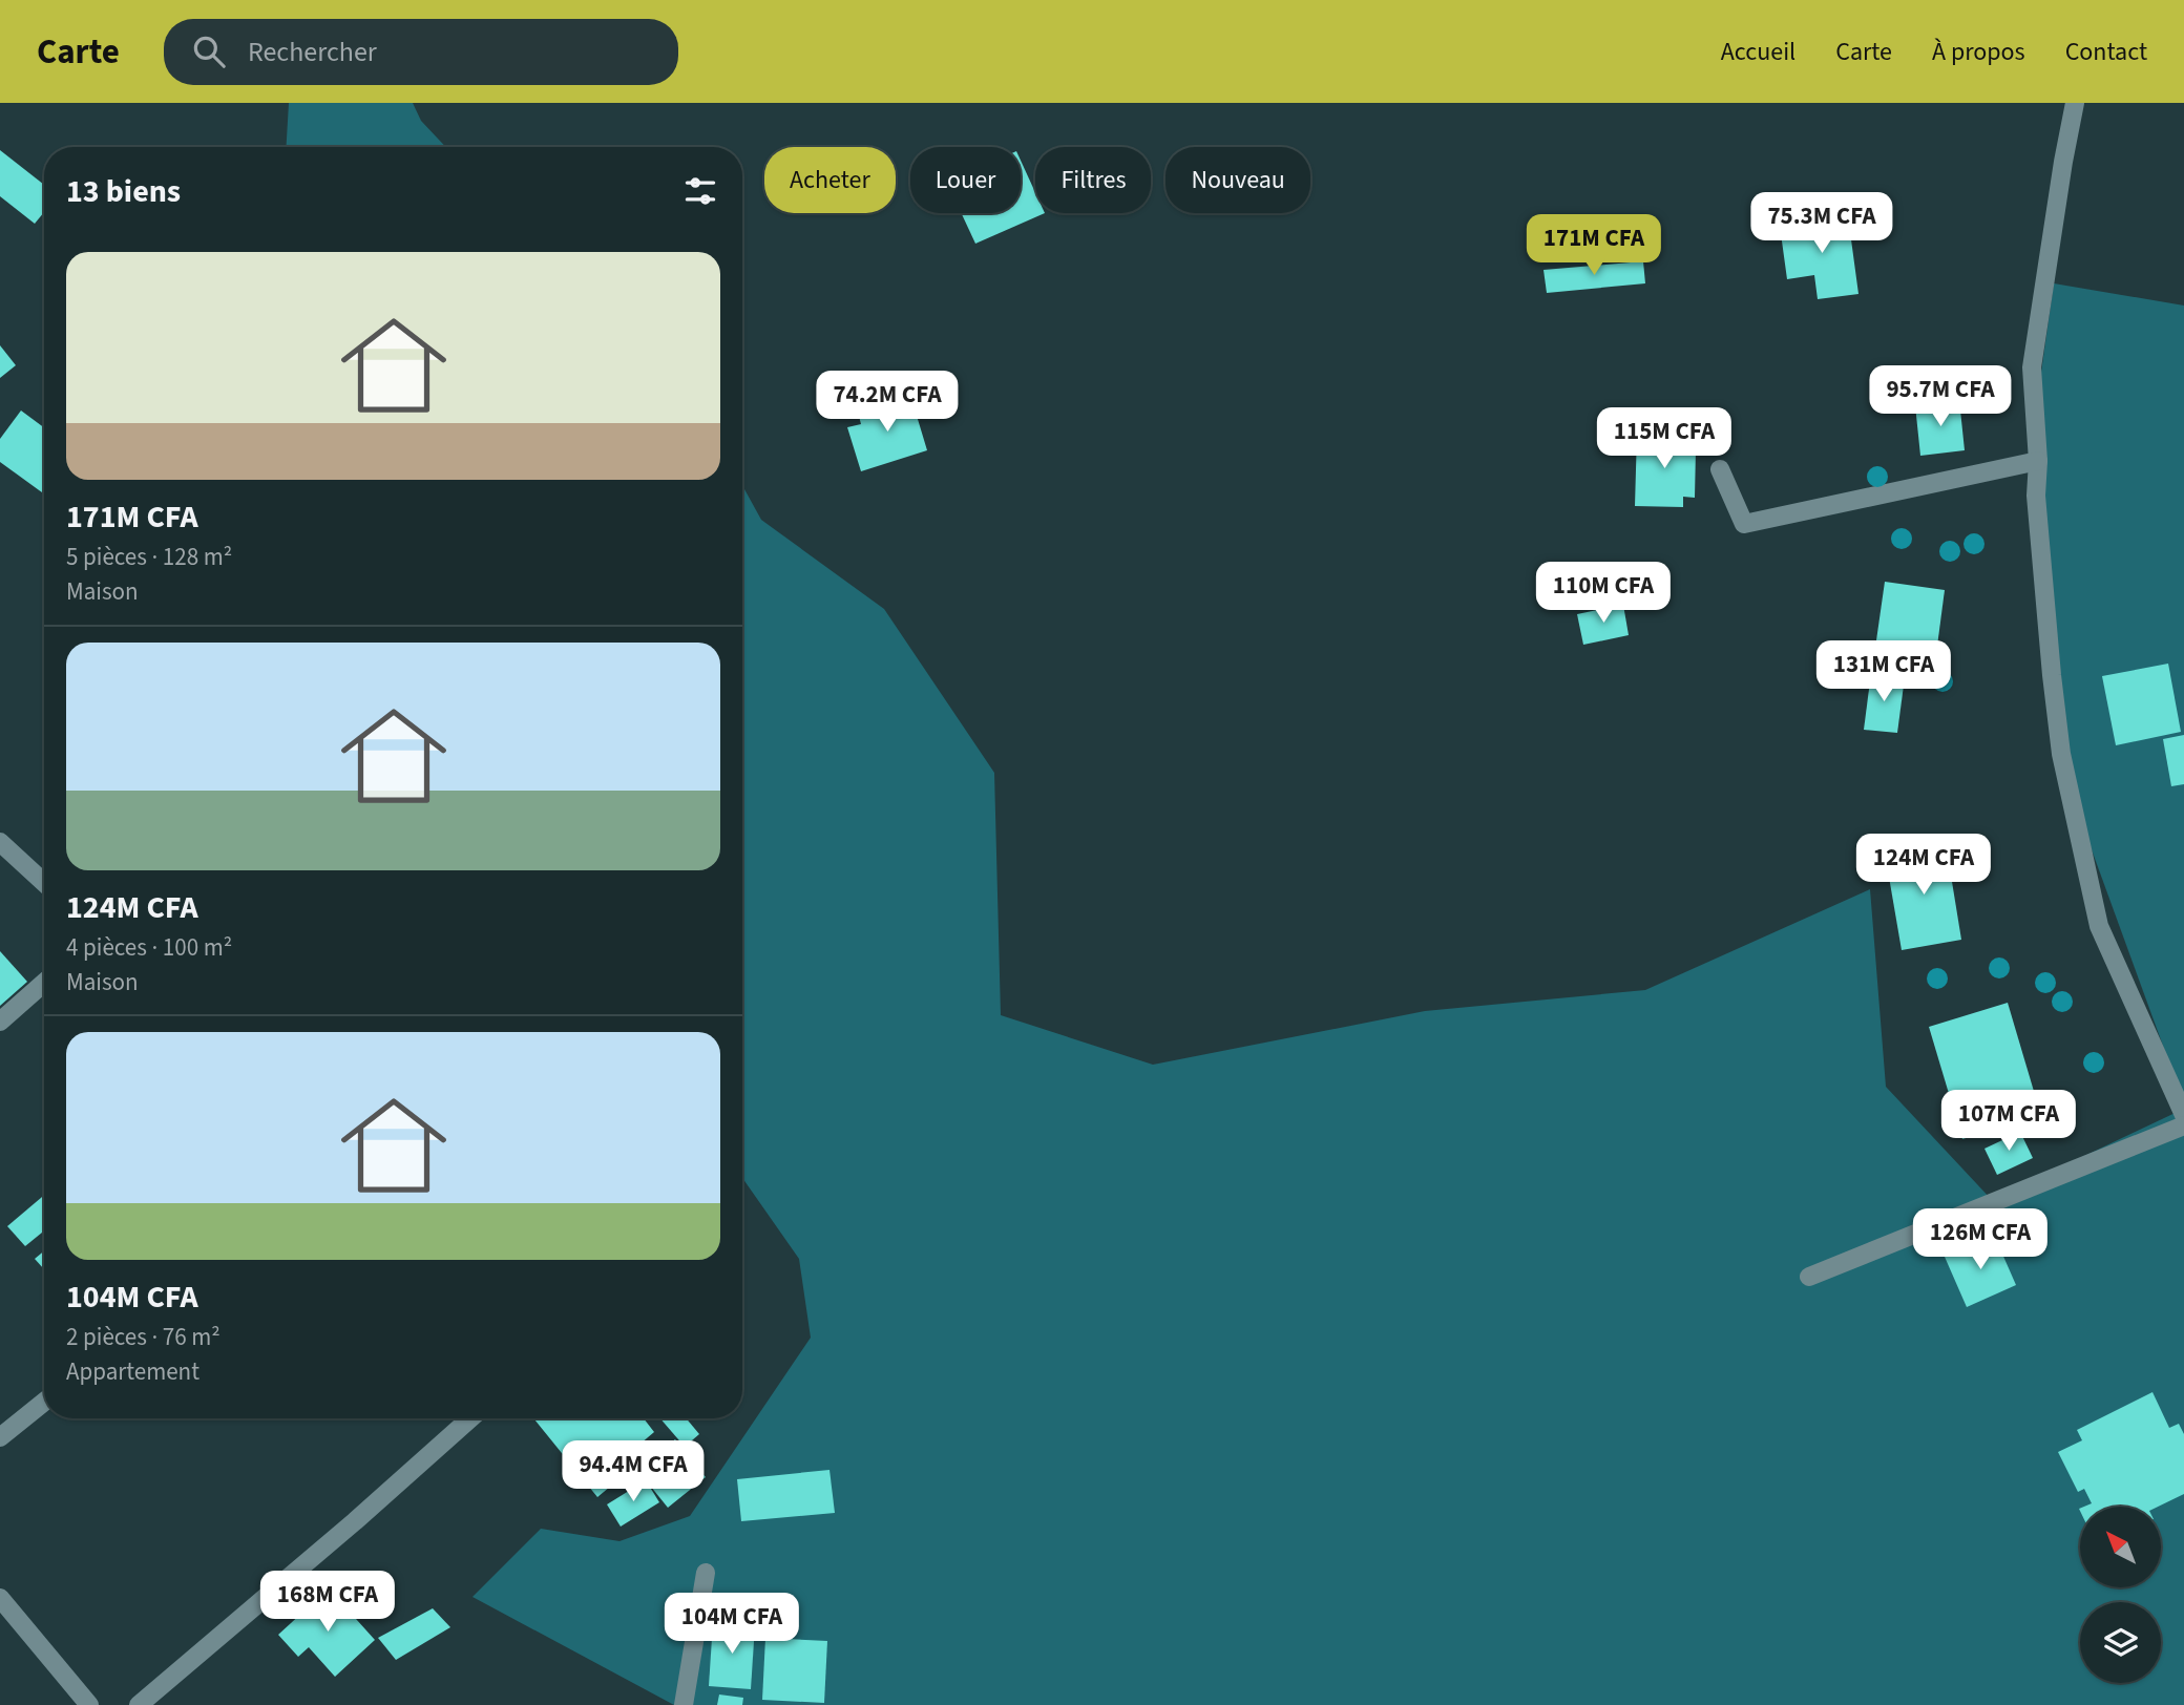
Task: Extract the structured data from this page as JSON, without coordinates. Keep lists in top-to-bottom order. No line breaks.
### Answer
{"north":"top left","page":{"header":"Carte","search":"Rechercher","nav":["Accueil","Carte","À propos","Contact"],"chip":["Acheter","Louer","Filtres","Nouveau"],"heading":"13 biens","price":["75.3M CFA","171M CFA","95.7M CFA","74.2M CFA","115M CFA","110M CFA","131M CFA","124M CFA","107M CFA","126M CFA","94.4M CFA","168M CFA","104M CFA"],"list":[{"name":"171M CFA","note":"5 pièces · 128 m² · Maison"},{"name":"124M CFA","note":"4 pièces · 100 m² · Maison"},{"name":"104M CFA","note":"2 pièces · 76 m² · Appartement"}]}}
